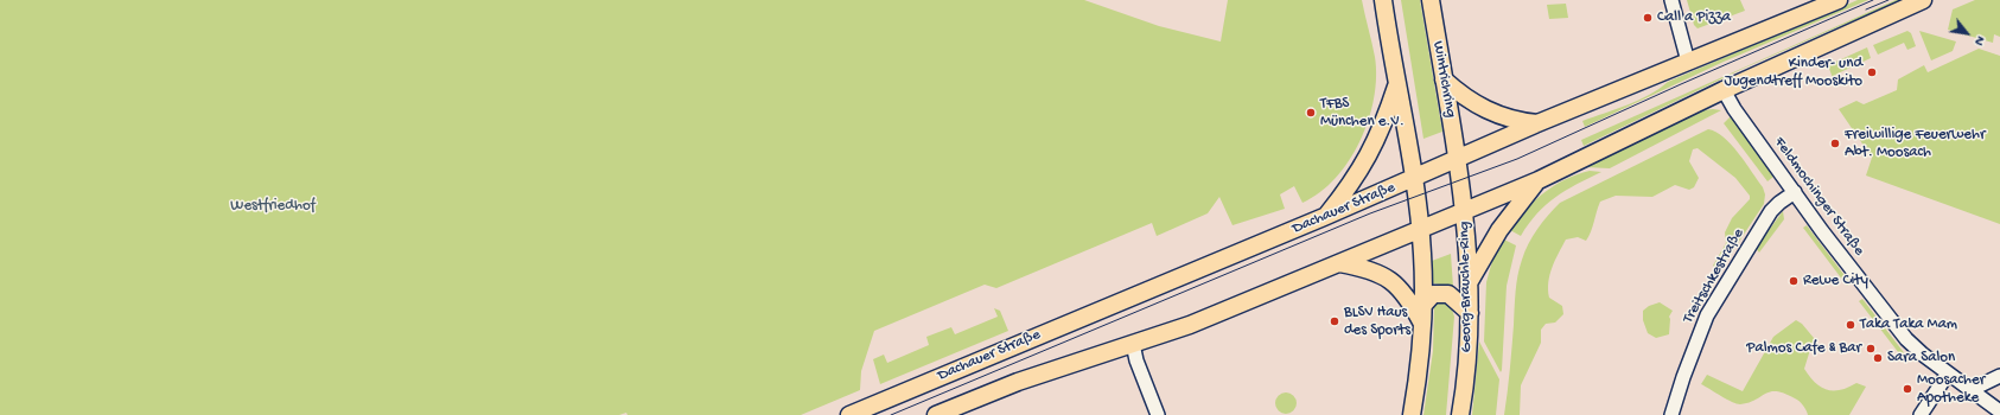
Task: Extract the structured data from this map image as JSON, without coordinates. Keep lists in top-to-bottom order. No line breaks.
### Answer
{"streets":{"main road":["Wintrichring","Dachauer Straße","Georg-Brauchle-Ring"],"street":["Feldmochinger Straße","Treitschkestraße"]},"crossings":[["Wintrichring","Dachauer Straße"],["Wintrichring","Georg-Brauchle-Ring"],["Feldmochinger Straße","Treitschkestraße"],["Dachauer Straße","Georg-Brauchle-Ring"]],"parks":["Westfriedhof"],"places":["Call a Pizza","Kinder- und Jugendtreff Mooskito","TFBS München e.V.","Freiwillige Feuerwehr Abt. Moosach","Rewe City","BLSV Haus des Sports","Taka Taka Mam","Palmos Cafe & Bar","Sara Salon","Moosacher Apotheke"],"north":"bottom right"}
